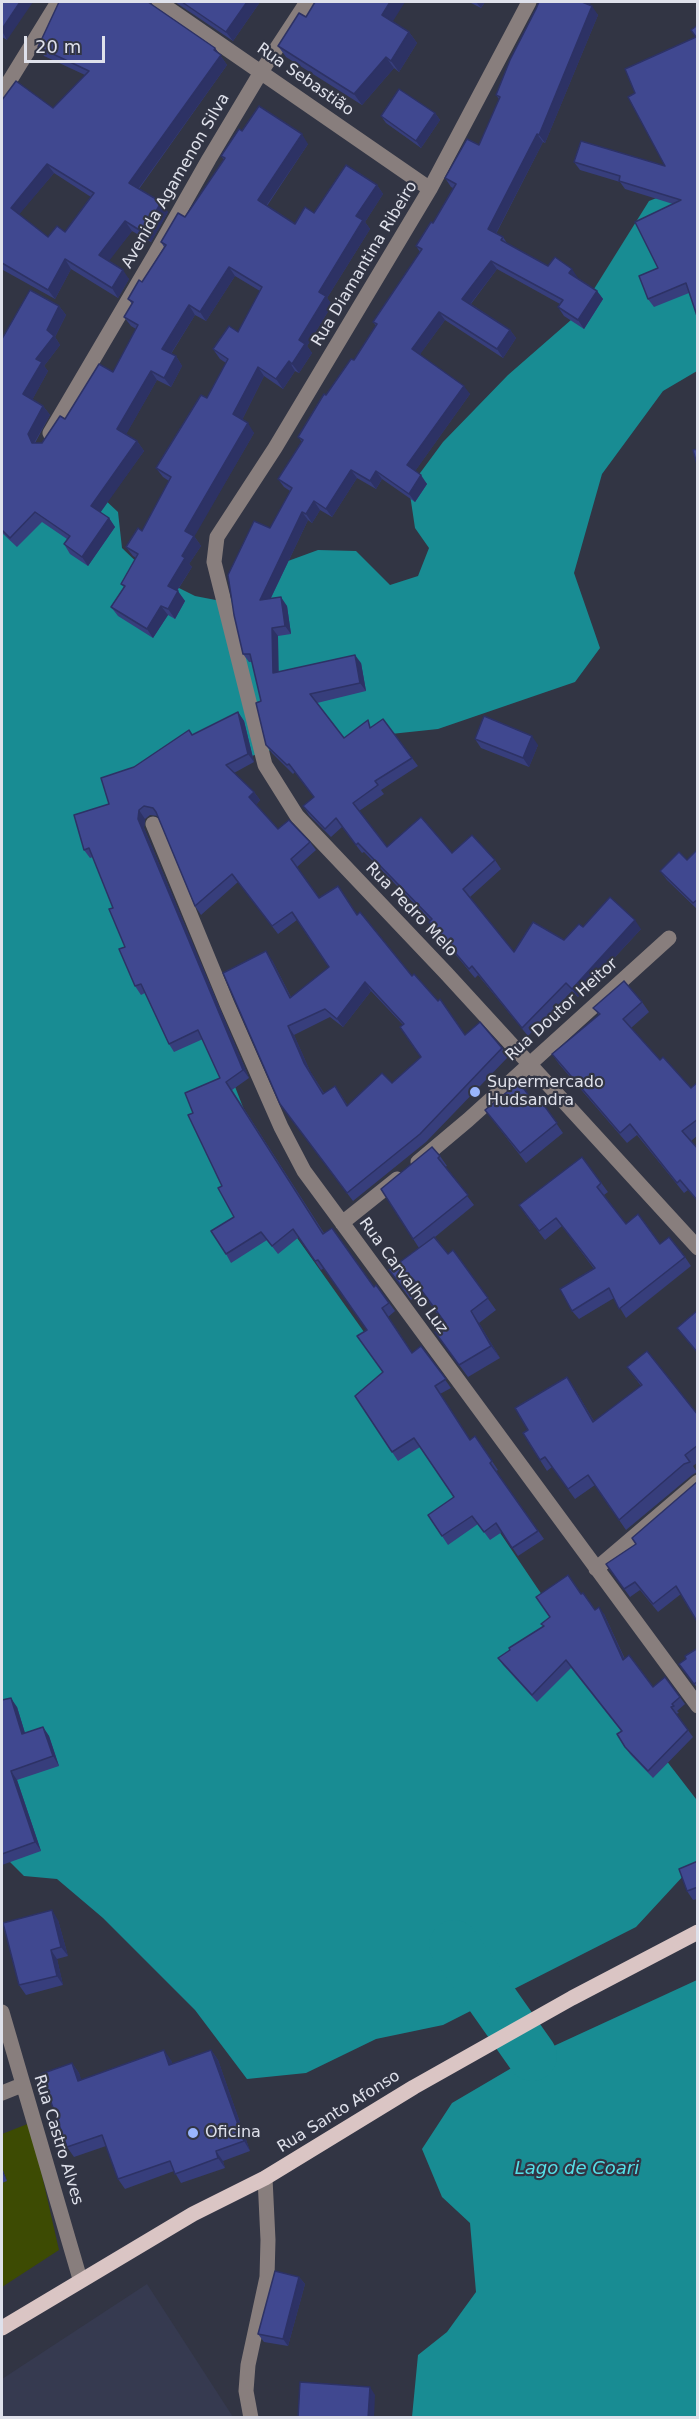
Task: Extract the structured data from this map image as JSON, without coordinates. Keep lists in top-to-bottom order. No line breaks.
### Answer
{"streets":{"main road":["Rua Santo Afonso"],"street":["Rua Sebastião","Avenida Agamenon Silva","Rua Diamantina Ribeiro","Rua Pedro Melo","Rua Doutor Heitor","Rua Carvalho Luz","Rua Castro Alves"]},"crossings":[["Rua Sebastião","Avenida Agamenon Silva"],["Rua Sebastião","Rua Diamantina Ribeiro"],["Rua Diamantina Ribeiro","Rua Pedro Melo"],["Rua Pedro Melo","Rua Doutor Heitor"],["Rua Doutor Heitor","Rua Carvalho Luz"],["Rua Santo Afonso","Rua Castro Alves"]],"water":["Lago de Coari"],"places":["Supermercado Hudsandra","Oficina"],"scale_bar":"20 m"}
